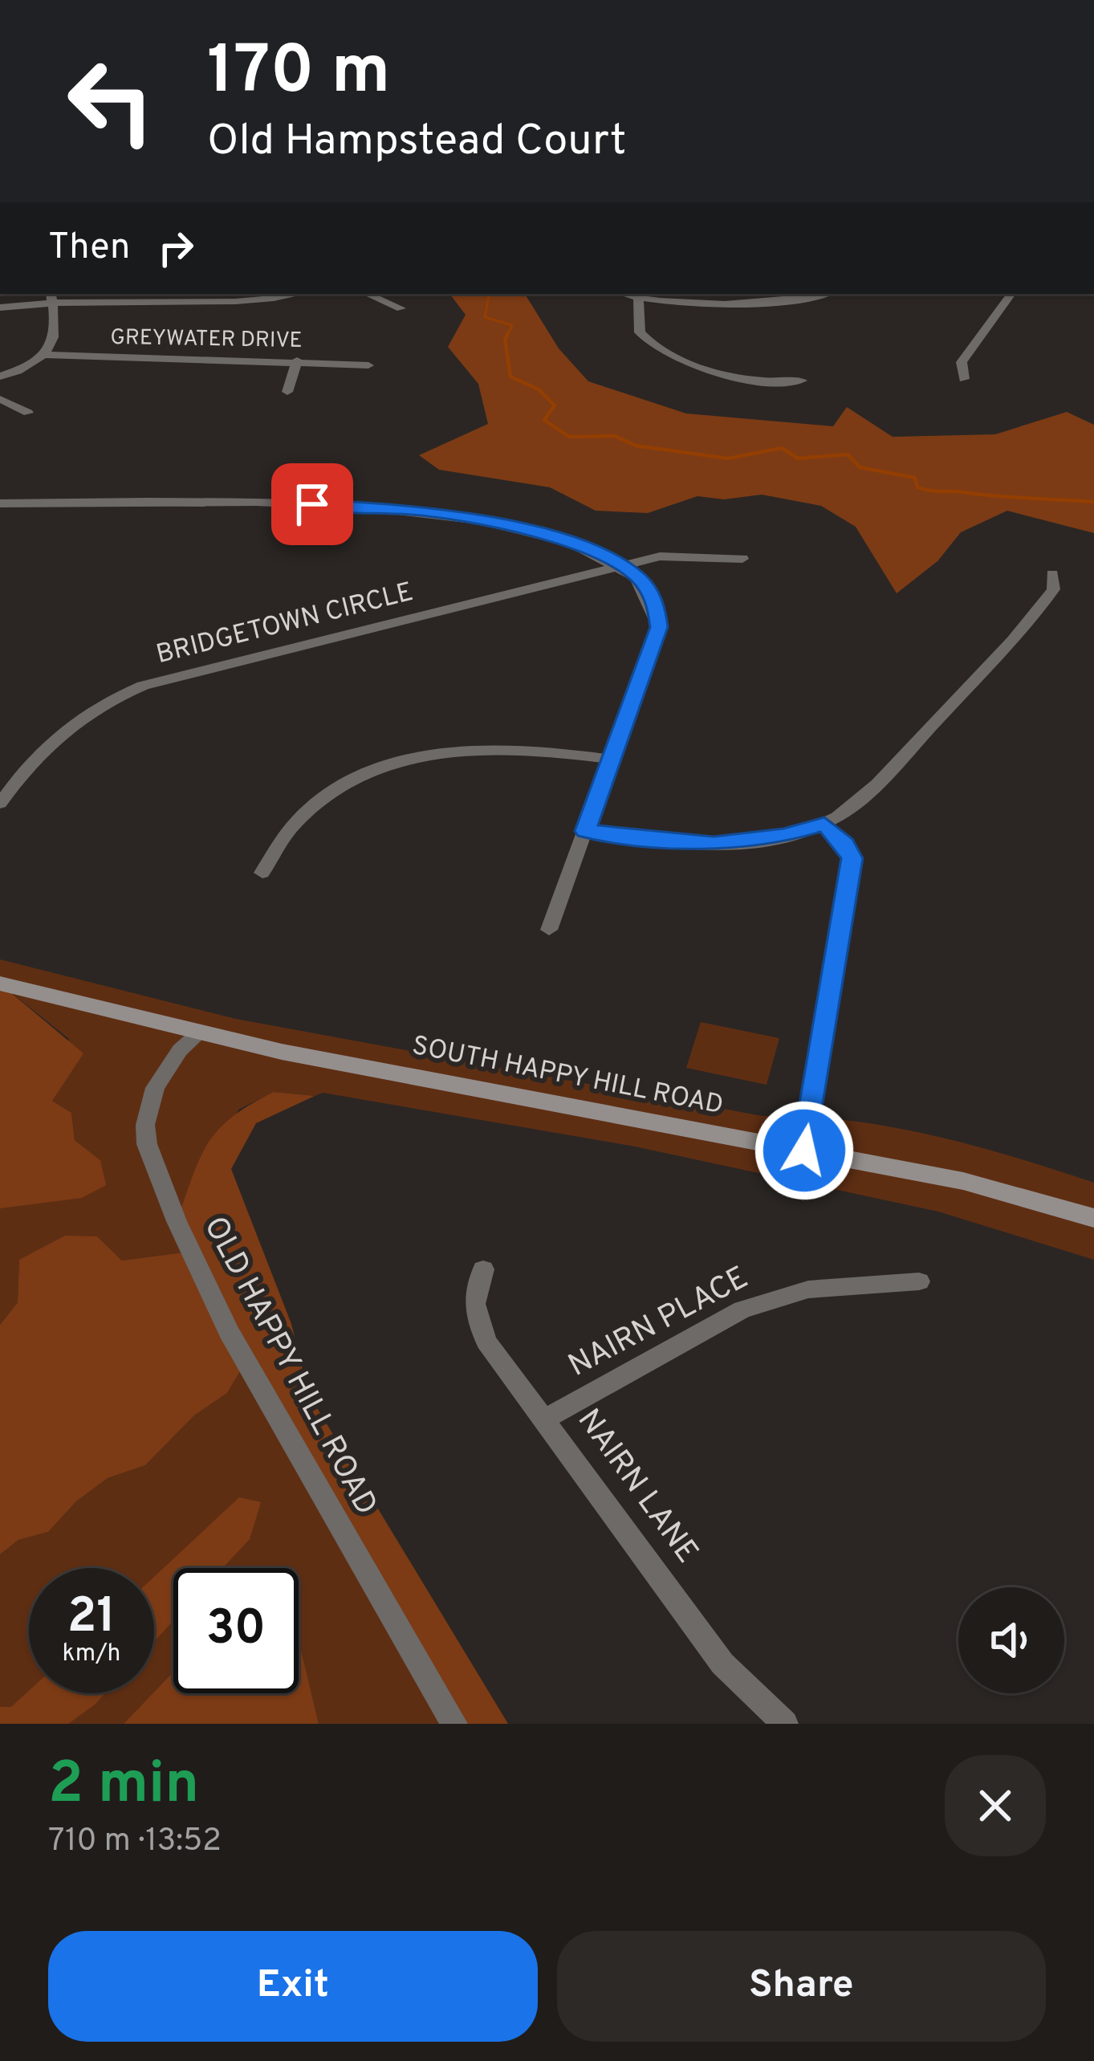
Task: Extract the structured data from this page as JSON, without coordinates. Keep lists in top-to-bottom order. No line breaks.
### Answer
{"streets":{"street":["GREYWATER DRIVE","BRIDGETOWN CIRCLE","SOUTH HAPPY HILL ROAD","NAIRN PLACE","OLD HAPPY HILL ROAD","NAIRN LANE"]},"crossings":[["SOUTH HAPPY HILL ROAD","OLD HAPPY HILL ROAD"],["NAIRN PLACE","NAIRN LANE"]],"page":{"turn":["170 m","Old Hampstead Court"],"then":"Then","speed":"21 km/h","limit":"30","heading":["2 min","710 m · 13:52"],"buttons":["Exit","Share"]}}
